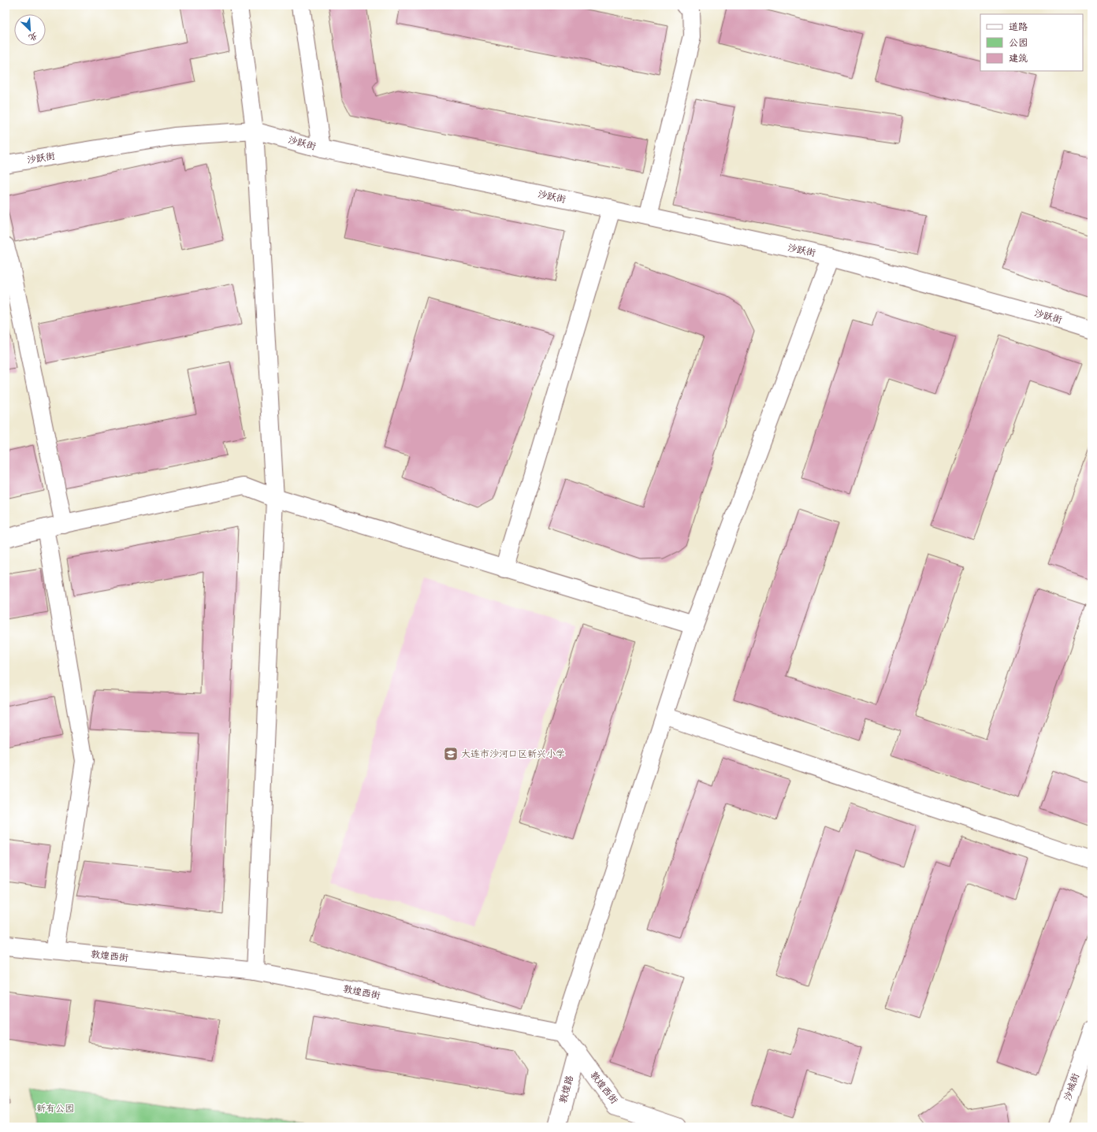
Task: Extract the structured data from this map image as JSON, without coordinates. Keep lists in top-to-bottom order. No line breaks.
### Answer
{"streets":{"street":["沙跃街","敦煌西街","沙城街","敦煌路"]},"crossings":[["敦煌西街","敦煌路"]],"parks":["新有公园"],"places":{"school or university":["大连市沙河口区新兴小学"]},"legend":["道路","公园","建筑"],"north":"bottom right"}
